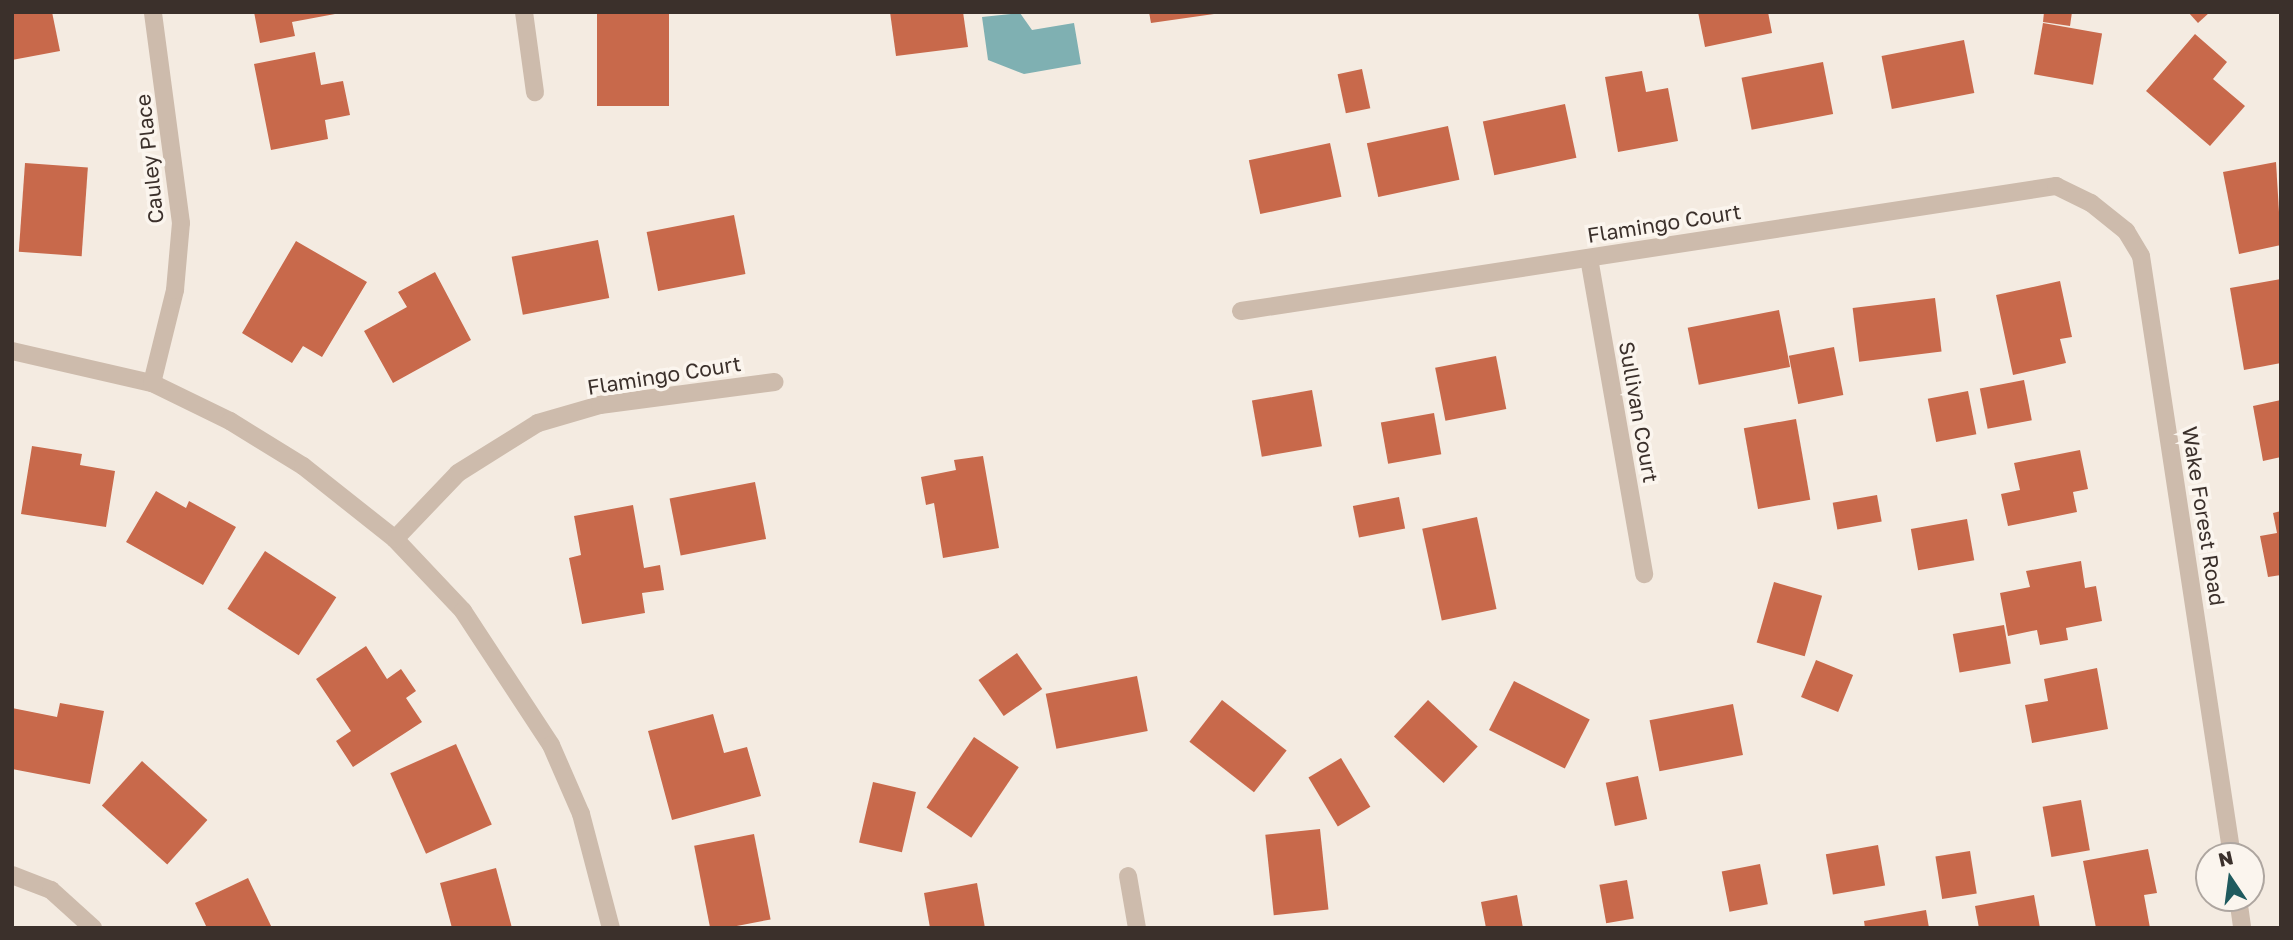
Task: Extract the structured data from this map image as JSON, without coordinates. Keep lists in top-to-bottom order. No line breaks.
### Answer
{"streets":{"street":["Cauley Place","Flamingo Court","Sullivan Court","Wake Forest Road"]},"crossings":[["Flamingo Court","Sullivan Court"],["Flamingo Court","Wake Forest Road"]],"north":"top"}
